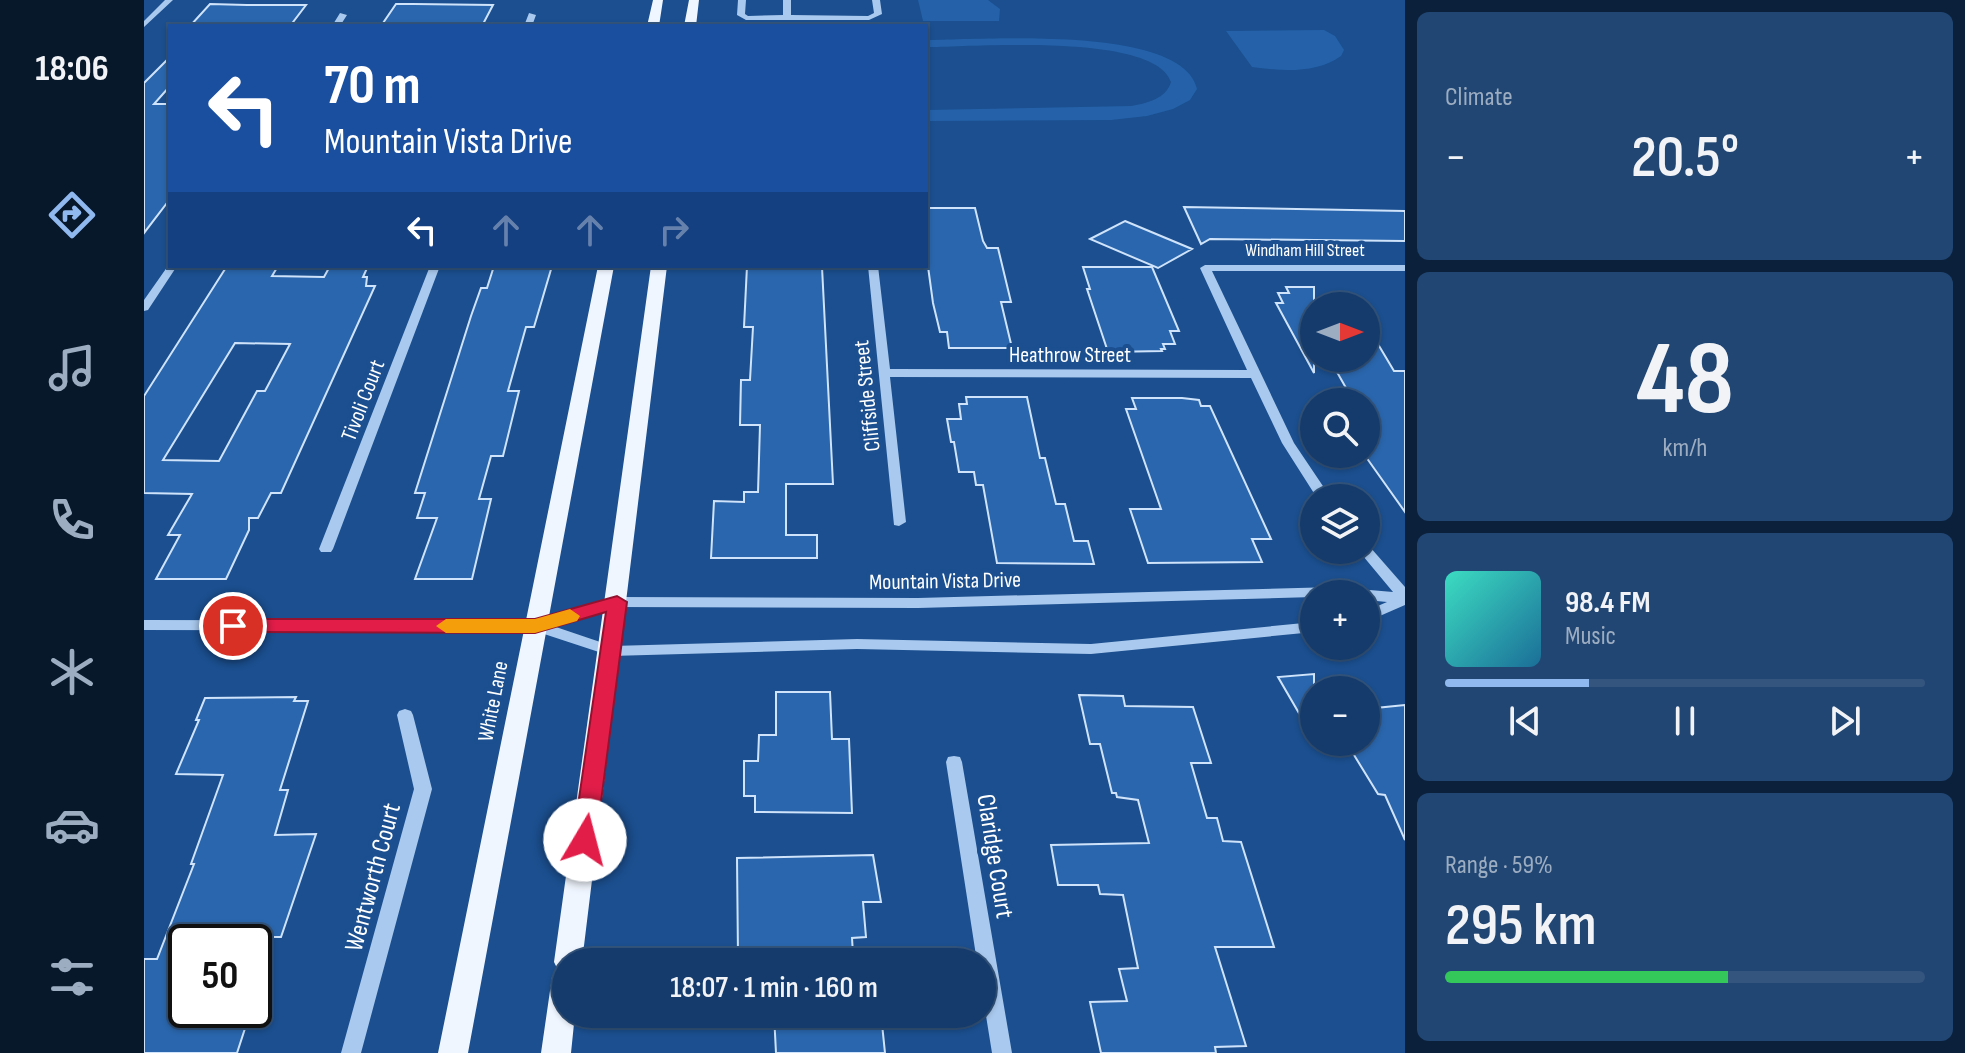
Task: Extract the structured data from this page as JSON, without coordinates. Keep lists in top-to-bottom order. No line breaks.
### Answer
{"streets":{"main road":["White Lane"],"street":["Windham Hill Street","Heathrow Street","Cliffside Street","Tivoli Court","Mountain Vista Drive","Claridge Court","Wentworth Court"]},"crossings":[["Windham Hill Street","Heathrow Street"],["Heathrow Street","Cliffside Street"],["Mountain Vista Drive","White Lane"]],"north":"right","page":{"tabs":"18:06","tile":["Climate",["48","km/h"],["Range · 59%","295 km"]],"turn":["70 m","Mountain Vista Drive"],"heat":["−","20.5°","+"],"map_buttons":["+","−"],"song":["98.4 FM","Music"],"limit":"50","trip":"18:07 · 1 min · 160 m"}}
